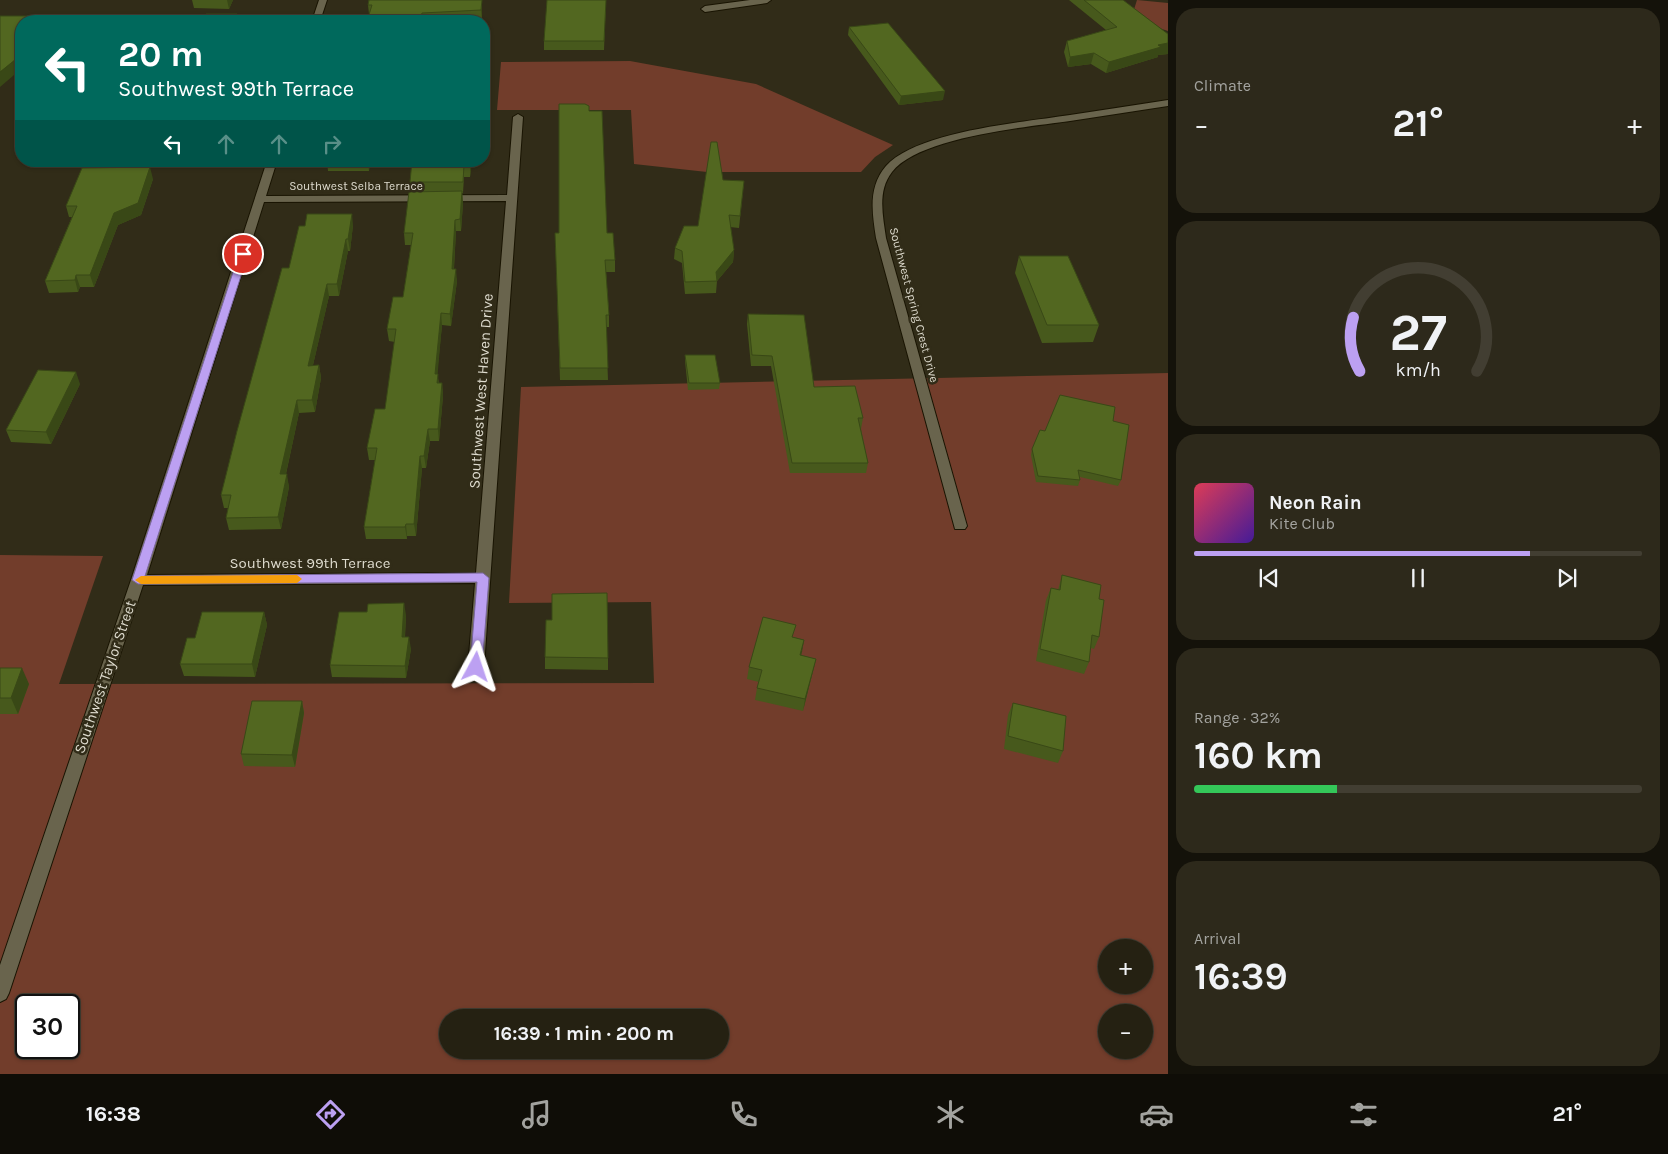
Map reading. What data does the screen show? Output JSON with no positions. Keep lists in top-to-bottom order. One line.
{"streets":{"street":["Southwest Selba Terrace","Southwest Spring Crest Drive","Southwest West Haven Drive","Southwest 99th Terrace","Southwest Taylor Street"]},"crossings":[["Southwest Selba Terrace","Southwest West Haven Drive"],["Southwest Selba Terrace","Southwest Taylor Street"],["Southwest West Haven Drive","Southwest 99th Terrace"],["Southwest 99th Terrace","Southwest Taylor Street"]],"page":{"tile":["Climate",["Range · 32%","160 km"],["Arrival","16:39"]],"turn":["20 m","Southwest 99th Terrace"],"heat":["−","21°","+"],"song":["Neon Rain","Kite Club"],"map_buttons":["+","−"],"limit":"30","trip":"16:39 · 1 min · 200 m","tabs":["16:38","21°"],"gauge":["27","km/h"]}}
